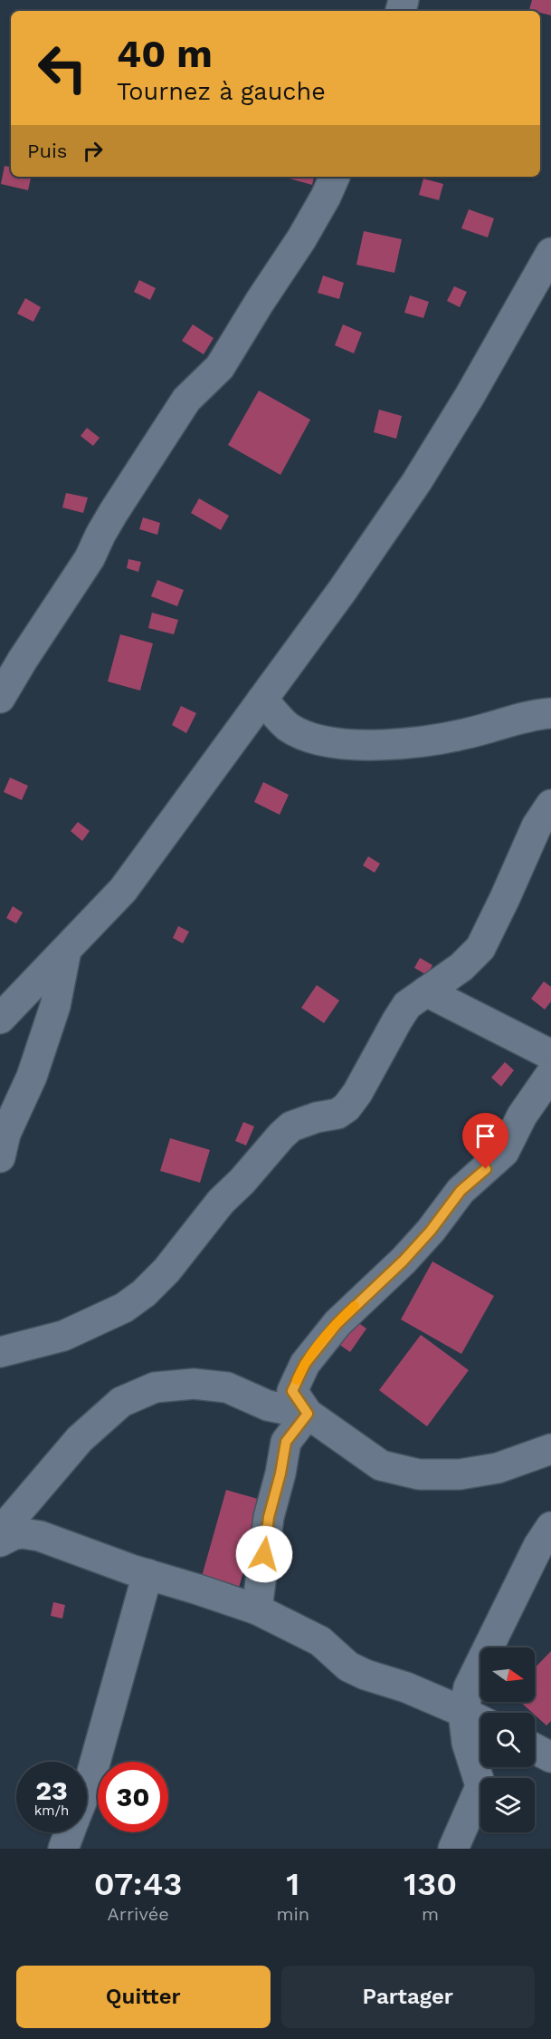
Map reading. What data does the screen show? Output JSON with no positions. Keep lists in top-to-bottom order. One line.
{"north":"right","page":{"turn":["40 m","Tournez à gauche"],"then":"Puis","speed":"23 km/h","limit":"30","eta":["07:43","Arrivée","1","min","130","m"],"buttons":["Quitter","Partager"]}}
